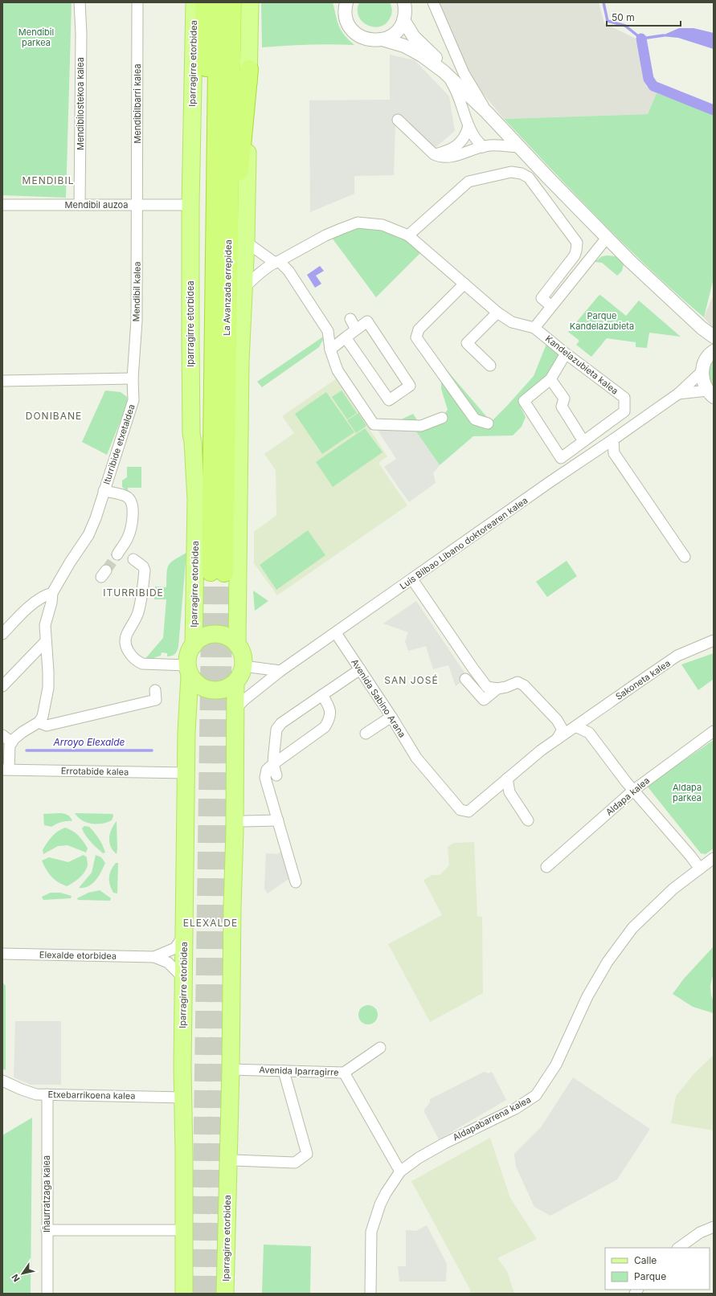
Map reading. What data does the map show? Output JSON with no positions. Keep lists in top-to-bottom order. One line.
{"streets":{"highway":["La Avanzada errepidea"],"main road":["Iparragirre etorbidea"],"street":["Mendibilostekoa kalea","Mendibilbarri kalea","Mendibil auzoa","Mendibil kalea","Kandelazubieta kalea","Iturribide etxetaldea","Luis Bilbao Libano doktorearen kalea","Sakoneta kalea","Avenida Sabino Arana","Errotabide kalea","Aldapa kalea","Elexalde etorbidea","Avenida Iparragirre","Etxebarrikoena kalea","Aldapabarrena kalea","Iñaurratzaga kalea"]},"crossings":[["Iparragirre etorbidea","Mendibil auzoa"],["Iparragirre etorbidea","Luis Bilbao Libano doktorearen kalea"],["Iparragirre etorbidea","Errotabide kalea"],["Iparragirre etorbidea","Elexalde etorbidea"],["Iparragirre etorbidea","Avenida Iparragirre"],["Iparragirre etorbidea","Etxebarrikoena kalea"],["Mendibilostekoa kalea","Mendibil auzoa"],["Mendibilbarri kalea","Mendibil auzoa"],["Mendibilbarri kalea","Mendibil kalea"],["Mendibil auzoa","Mendibil kalea"],["Mendibil kalea","Iturribide etxetaldea"],["Luis Bilbao Libano doktorearen kalea","Avenida Sabino Arana"],["Sakoneta kalea","Avenida Sabino Arana"],["Etxebarrikoena kalea","Iñaurratzaga kalea"]],"districts":["MENDIBIL","DONIBANE","ITURRIBIDE","SAN JOSÉ","ELEXALDE"],"water":["Arroyo Elexalde"],"parks":["Mendibil parkea","Parque Kandelazubieta","Aldapa parkea"],"legend":["Calle","Parque"],"scale_bar":"50 m","north":"bottom left"}
